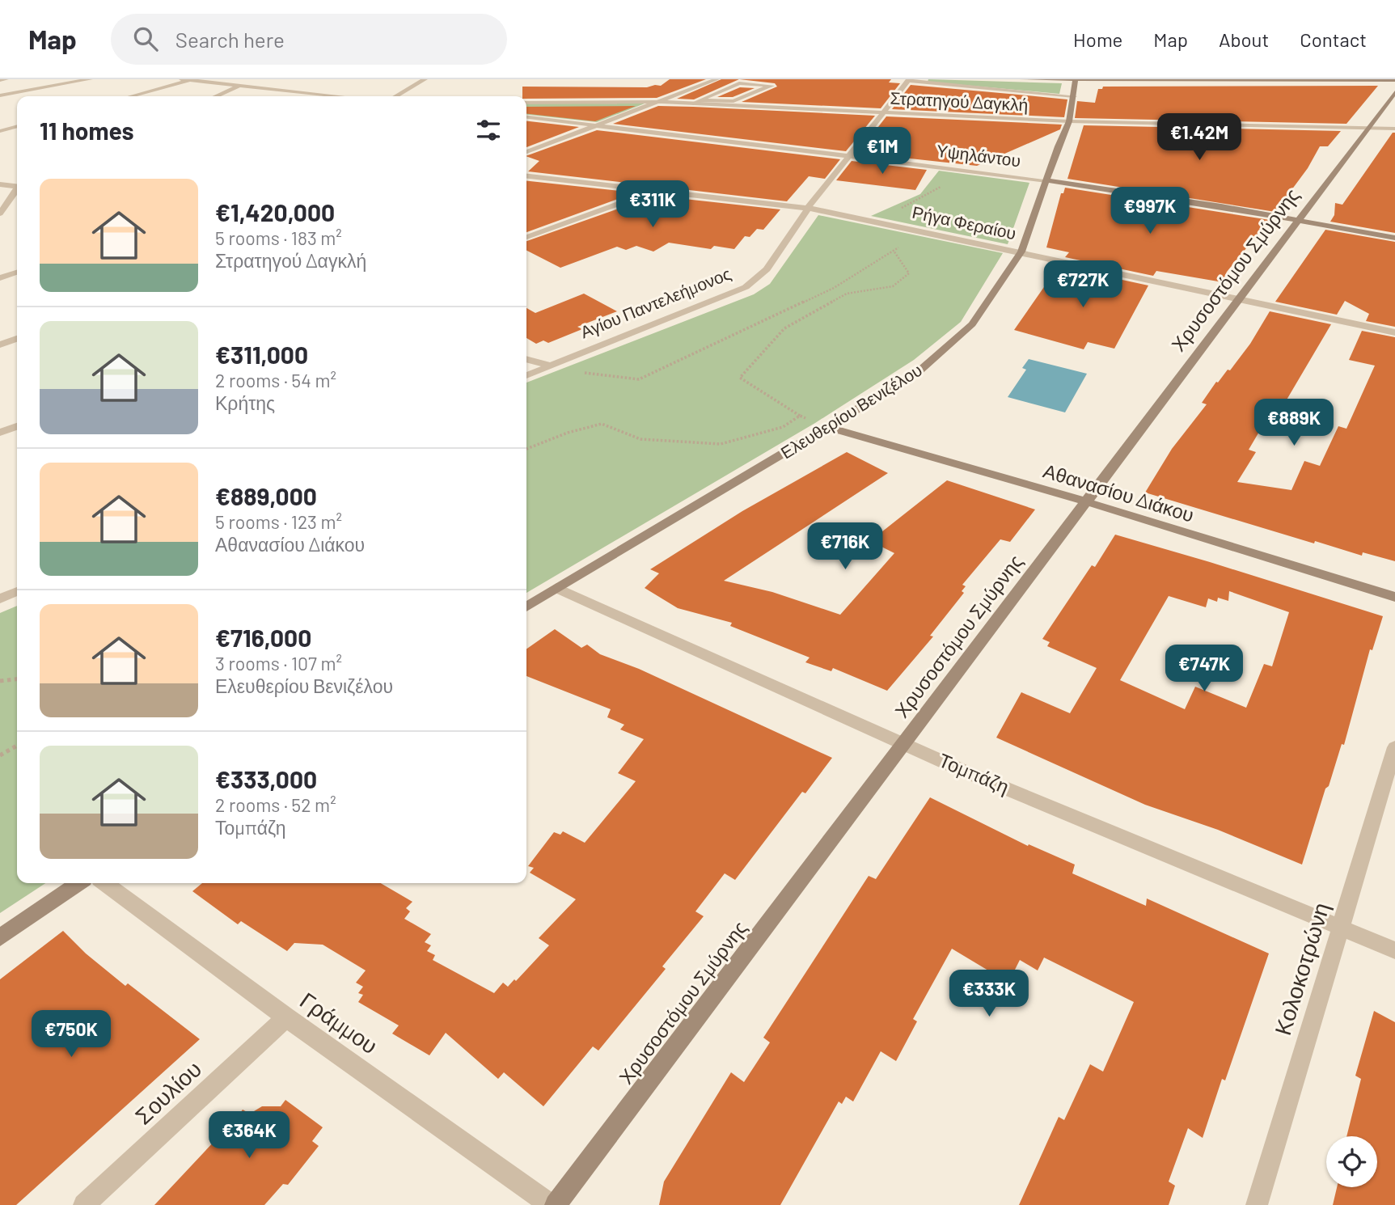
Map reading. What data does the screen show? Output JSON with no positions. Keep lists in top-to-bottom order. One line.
{"streets":{"street":["Στρατηγού Δαγκλή","Υψηλάντου","Ρήγα Φεραίου","Χρυσοστόμου Σμύρνης","Αγίου Παντελεήμονος","Ελευθερίου Βενιζέλου","Αθανασίου Διάκου","Τομπάζη","Κολοκοτρώνη","Γράμμου","Σουλίου"]},"crossings":[["Στρατηγού Δαγκλή","Χρυσοστόμου Σμύρνης"],["Στρατηγού Δαγκλή","Αγίου Παντελεήμονος"],["Στρατηγού Δαγκλή","Ελευθερίου Βενιζέλου"],["Υψηλάντου","Χρυσοστόμου Σμύρνης"],["Υψηλάντου","Αγίου Παντελεήμονος"],["Υψηλάντου","Ελευθερίου Βενιζέλου"],["Ρήγα Φεραίου","Χρυσοστόμου Σμύρνης"],["Ρήγα Φεραίου","Αγίου Παντελεήμονος"],["Ρήγα Φεραίου","Ελευθερίου Βενιζέλου"],["Χρυσοστόμου Σμύρνης","Αθανασίου Διάκου"],["Χρυσοστόμου Σμύρνης","Τομπάζη"],["Ελευθερίου Βενιζέλου","Αθανασίου Διάκου"],["Ελευθερίου Βενιζέλου","Τομπάζη"],["Τομπάζη","Κολοκοτρώνη"],["Γράμμου","Σουλίου"]],"page":{"header":"Map","search":"Search here","nav":["Home","Map","About","Contact"],"heading":"11 homes","price":["€1.42M","€1M","€311K","€997K","€727K","€889K","€716K","€747K","€333K","€750K","€364K"],"list":[{"name":"€1,420,000","note":"5 rooms · 183 m² · Στρατηγού Δαγκλή"},{"name":"€311,000","note":"2 rooms · 54 m² · Κρήτης"},{"name":"€889,000","note":"5 rooms · 123 m² · Αθανασίου Διάκου"},{"name":"€716,000","note":"3 rooms · 107 m² · Ελευθερίου Βενιζέλου"},{"name":"€333,000","note":"2 rooms · 52 m² · Τομπάζη"}]}}
